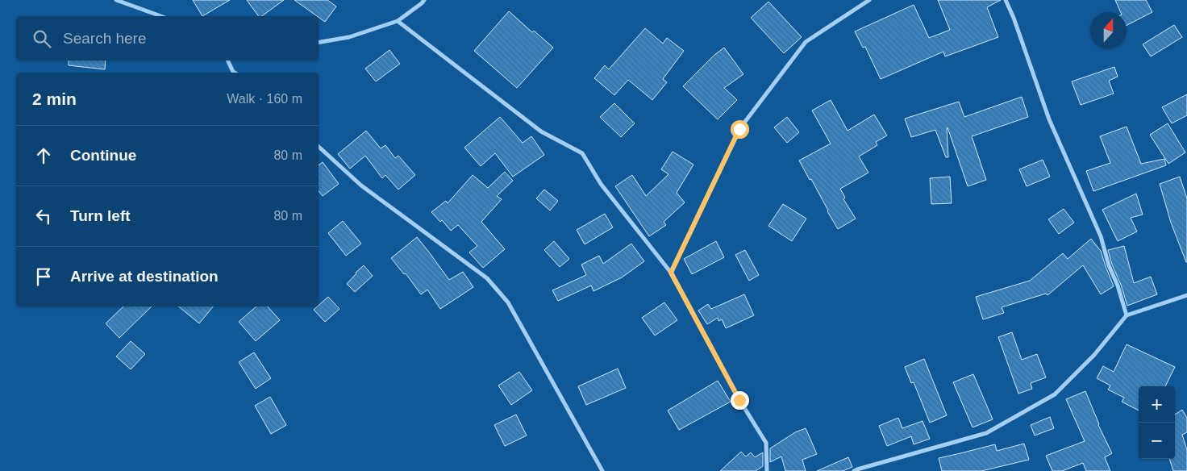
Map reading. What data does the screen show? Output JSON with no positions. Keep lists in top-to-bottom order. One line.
{"north":"top","page":{"search":"Search here","heading":["2 min","Walk · 160 m"],"list":[["Continue","80 m"],["Turn left","80 m"],"Arrive at destination"],"map_buttons":["+","−"]}}
